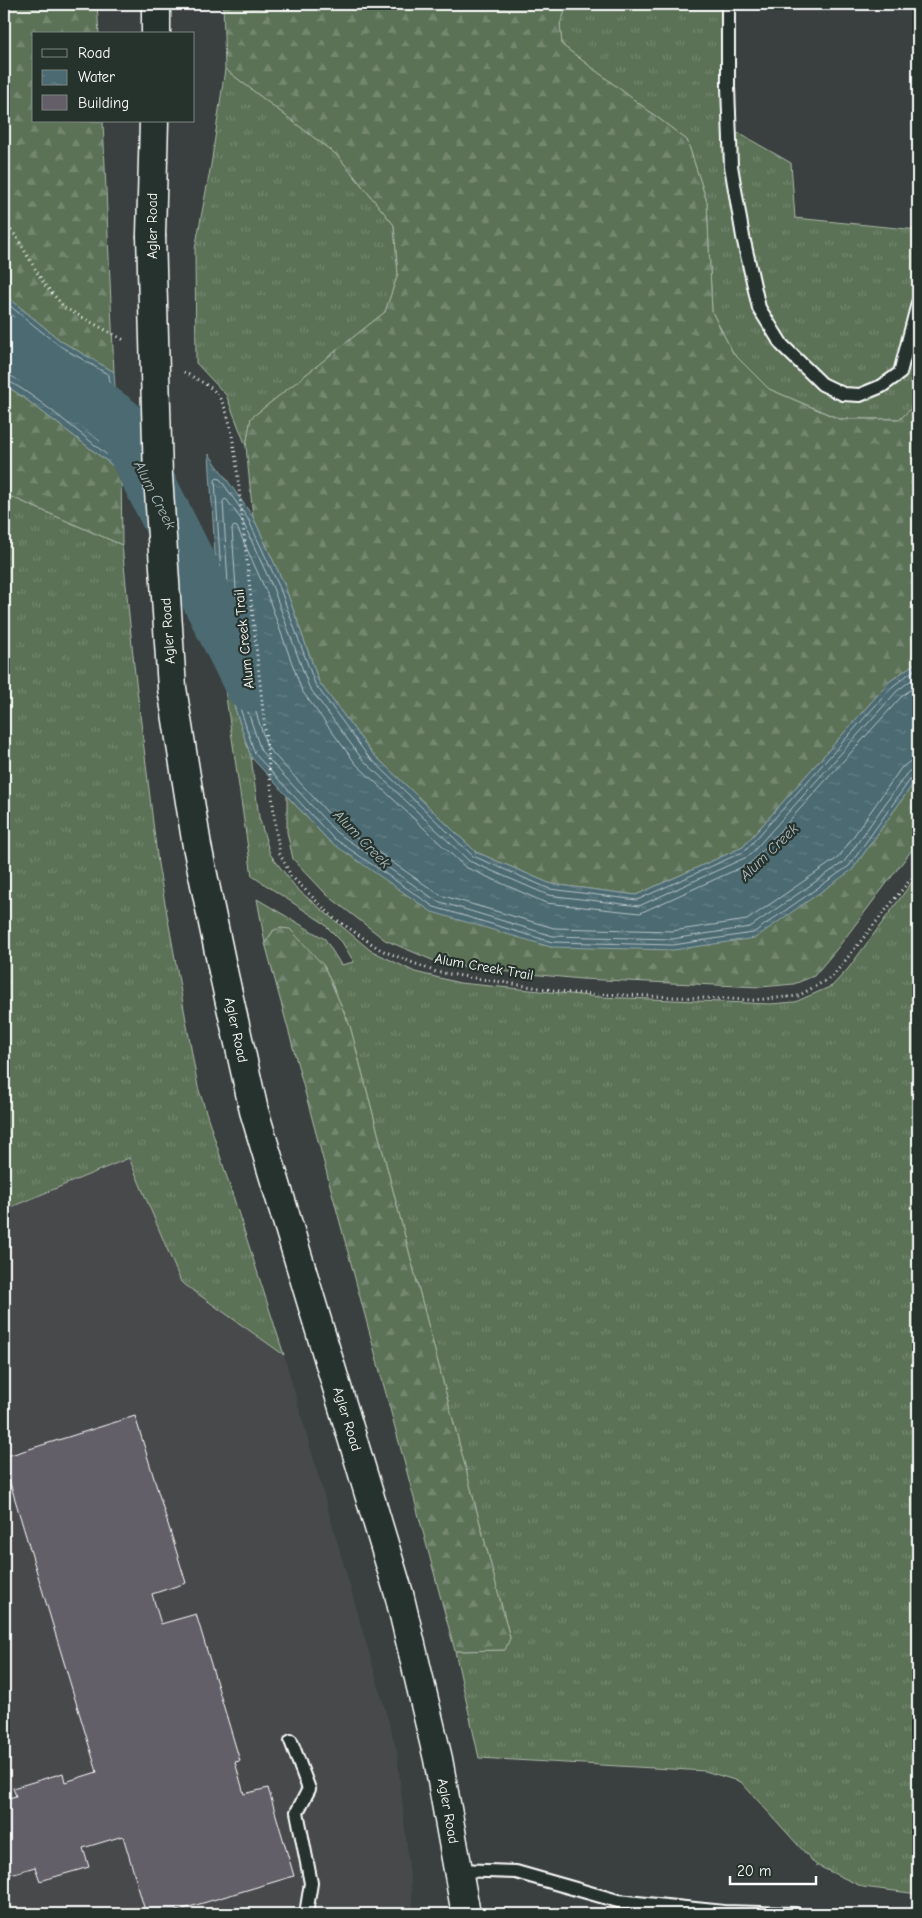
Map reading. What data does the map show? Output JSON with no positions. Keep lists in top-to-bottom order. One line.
{"streets":{"main road":["Agler Road"],"path":["Alum Creek Trail"]},"water":["Alum Creek"],"legend":["Road","Water","Building"],"scale_bar":"20 m"}
